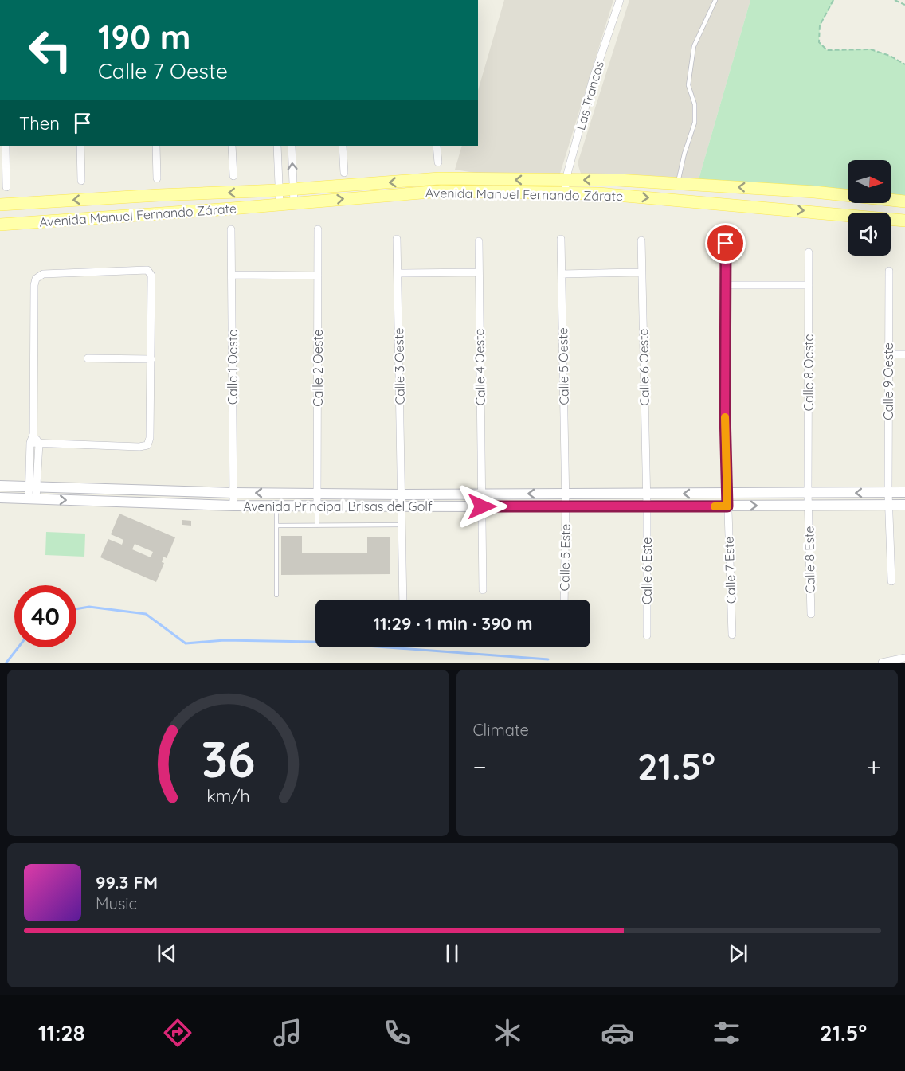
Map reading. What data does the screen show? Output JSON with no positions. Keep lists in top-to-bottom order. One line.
{"streets":{"main road":["Avenida Manuel Fernando Zárate"],"street":["Las Trancas","Calle 3 Oeste","Calle 5 Oeste","Calle 1 Oeste","Calle 4 Oeste","Calle 6 Oeste","Calle 2 Oeste","Calle 8 Oeste","Calle 9 Oeste","Avenida Principal Brisas del Golf","Calle 5 Este","Calle 8 Este","Calle 7 Este","Calle 6 Este"]},"crossings":[["Las Trancas","Avenida Manuel Fernando Zárate"],["Calle 3 Oeste","Avenida Principal Brisas del Golf"],["Calle 5 Oeste","Avenida Principal Brisas del Golf"],["Calle 5 Oeste","Calle 5 Este"],["Calle 1 Oeste","Avenida Principal Brisas del Golf"],["Calle 4 Oeste","Avenida Principal Brisas del Golf"],["Calle 6 Oeste","Avenida Principal Brisas del Golf"],["Calle 6 Oeste","Calle 6 Este"],["Calle 2 Oeste","Avenida Principal Brisas del Golf"],["Calle 8 Oeste","Avenida Principal Brisas del Golf"],["Calle 8 Oeste","Calle 8 Este"],["Calle 9 Oeste","Avenida Principal Brisas del Golf"],["Avenida Principal Brisas del Golf","Calle 5 Este"],["Avenida Principal Brisas del Golf","Calle 8 Este"],["Avenida Principal Brisas del Golf","Calle 7 Este"],["Avenida Principal Brisas del Golf","Calle 6 Este"]],"north":"right","page":{"turn":["190 m","Calle 7 Oeste"],"then":"Then","limit":"40","trip":"11:29 · 1 min · 390 m","tile":"Climate","heat":["−","21.5°","+"],"song":["99.3 FM","Music"],"tabs":["11:28","21.5°"],"gauge":["36","km/h"]}}
